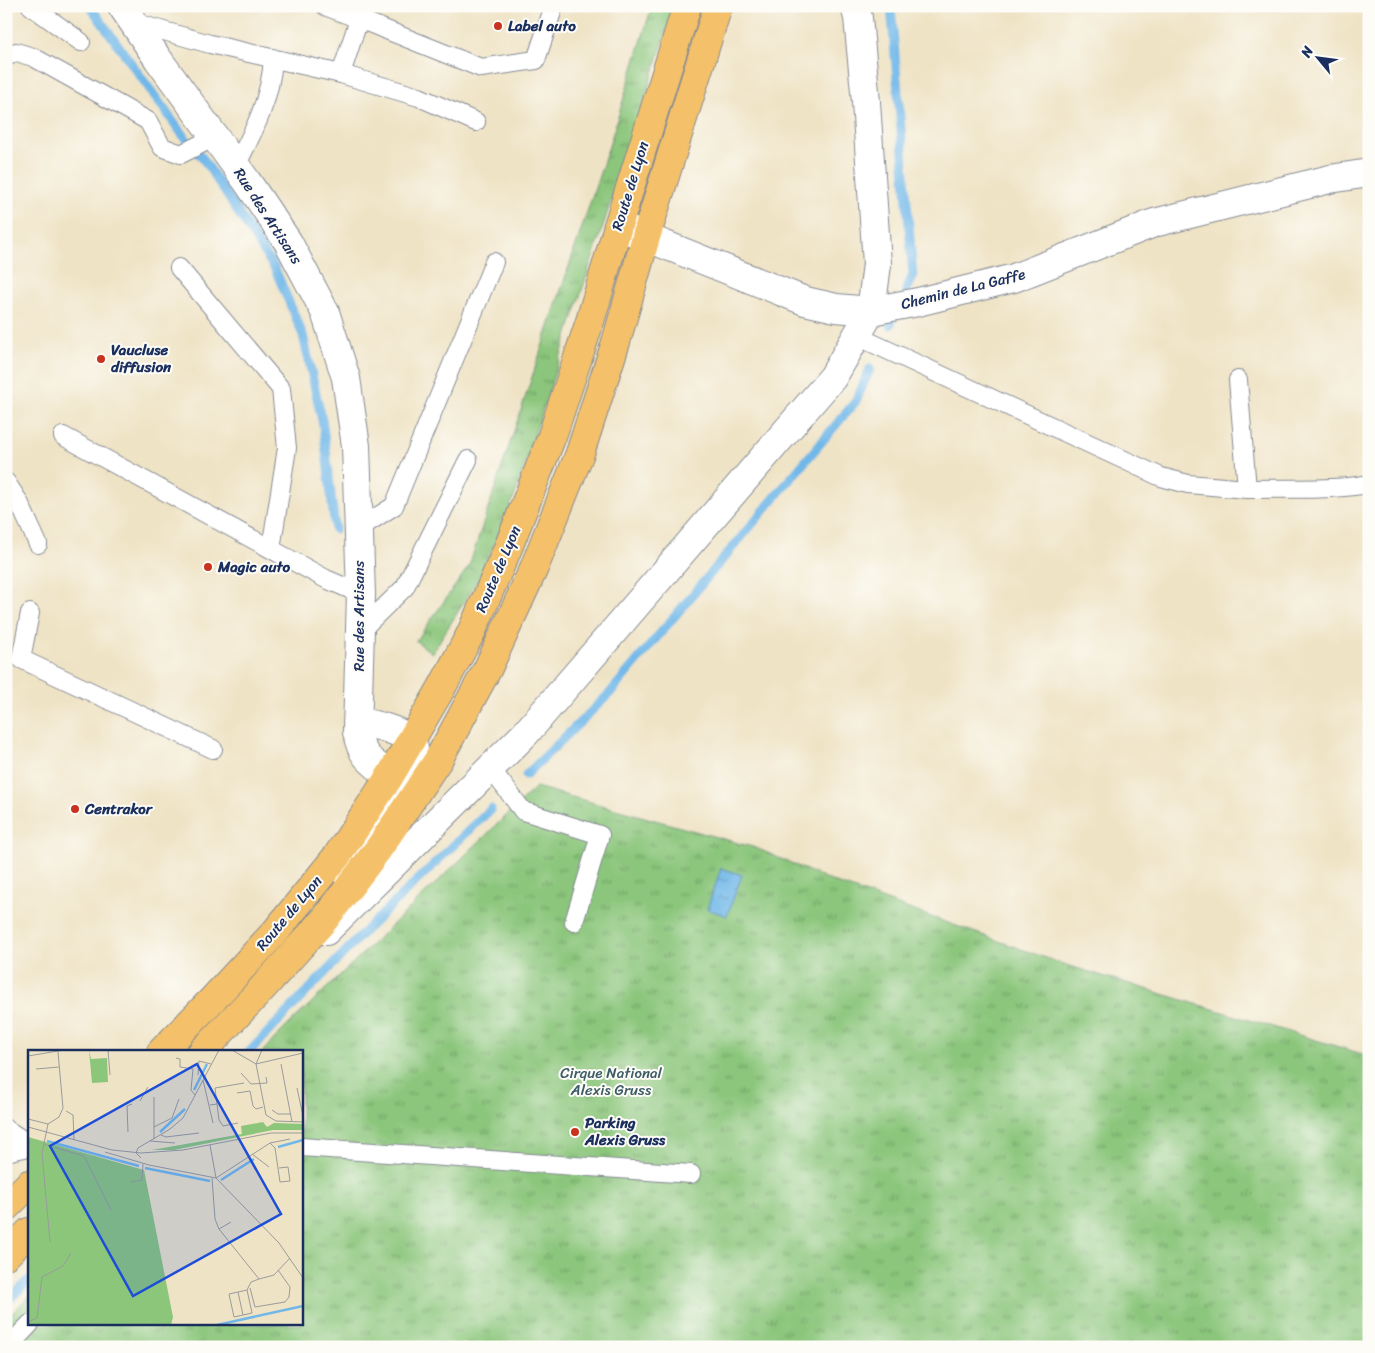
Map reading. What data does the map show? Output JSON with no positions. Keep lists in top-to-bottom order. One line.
{"streets":{"main road":["Route de Lyon"],"street":["Rue des Artisans","Chemin de La Gaffe"]},"crossings":[["Route de Lyon","Rue des Artisans"],["Route de Lyon","Chemin de La Gaffe"]],"parks":["Cirque National Alexis Gruss"],"places":["Label auto","Vaucluse diffusion","Magic auto","Centrakor","Parking Alexis Gruss"],"north":"top left"}
